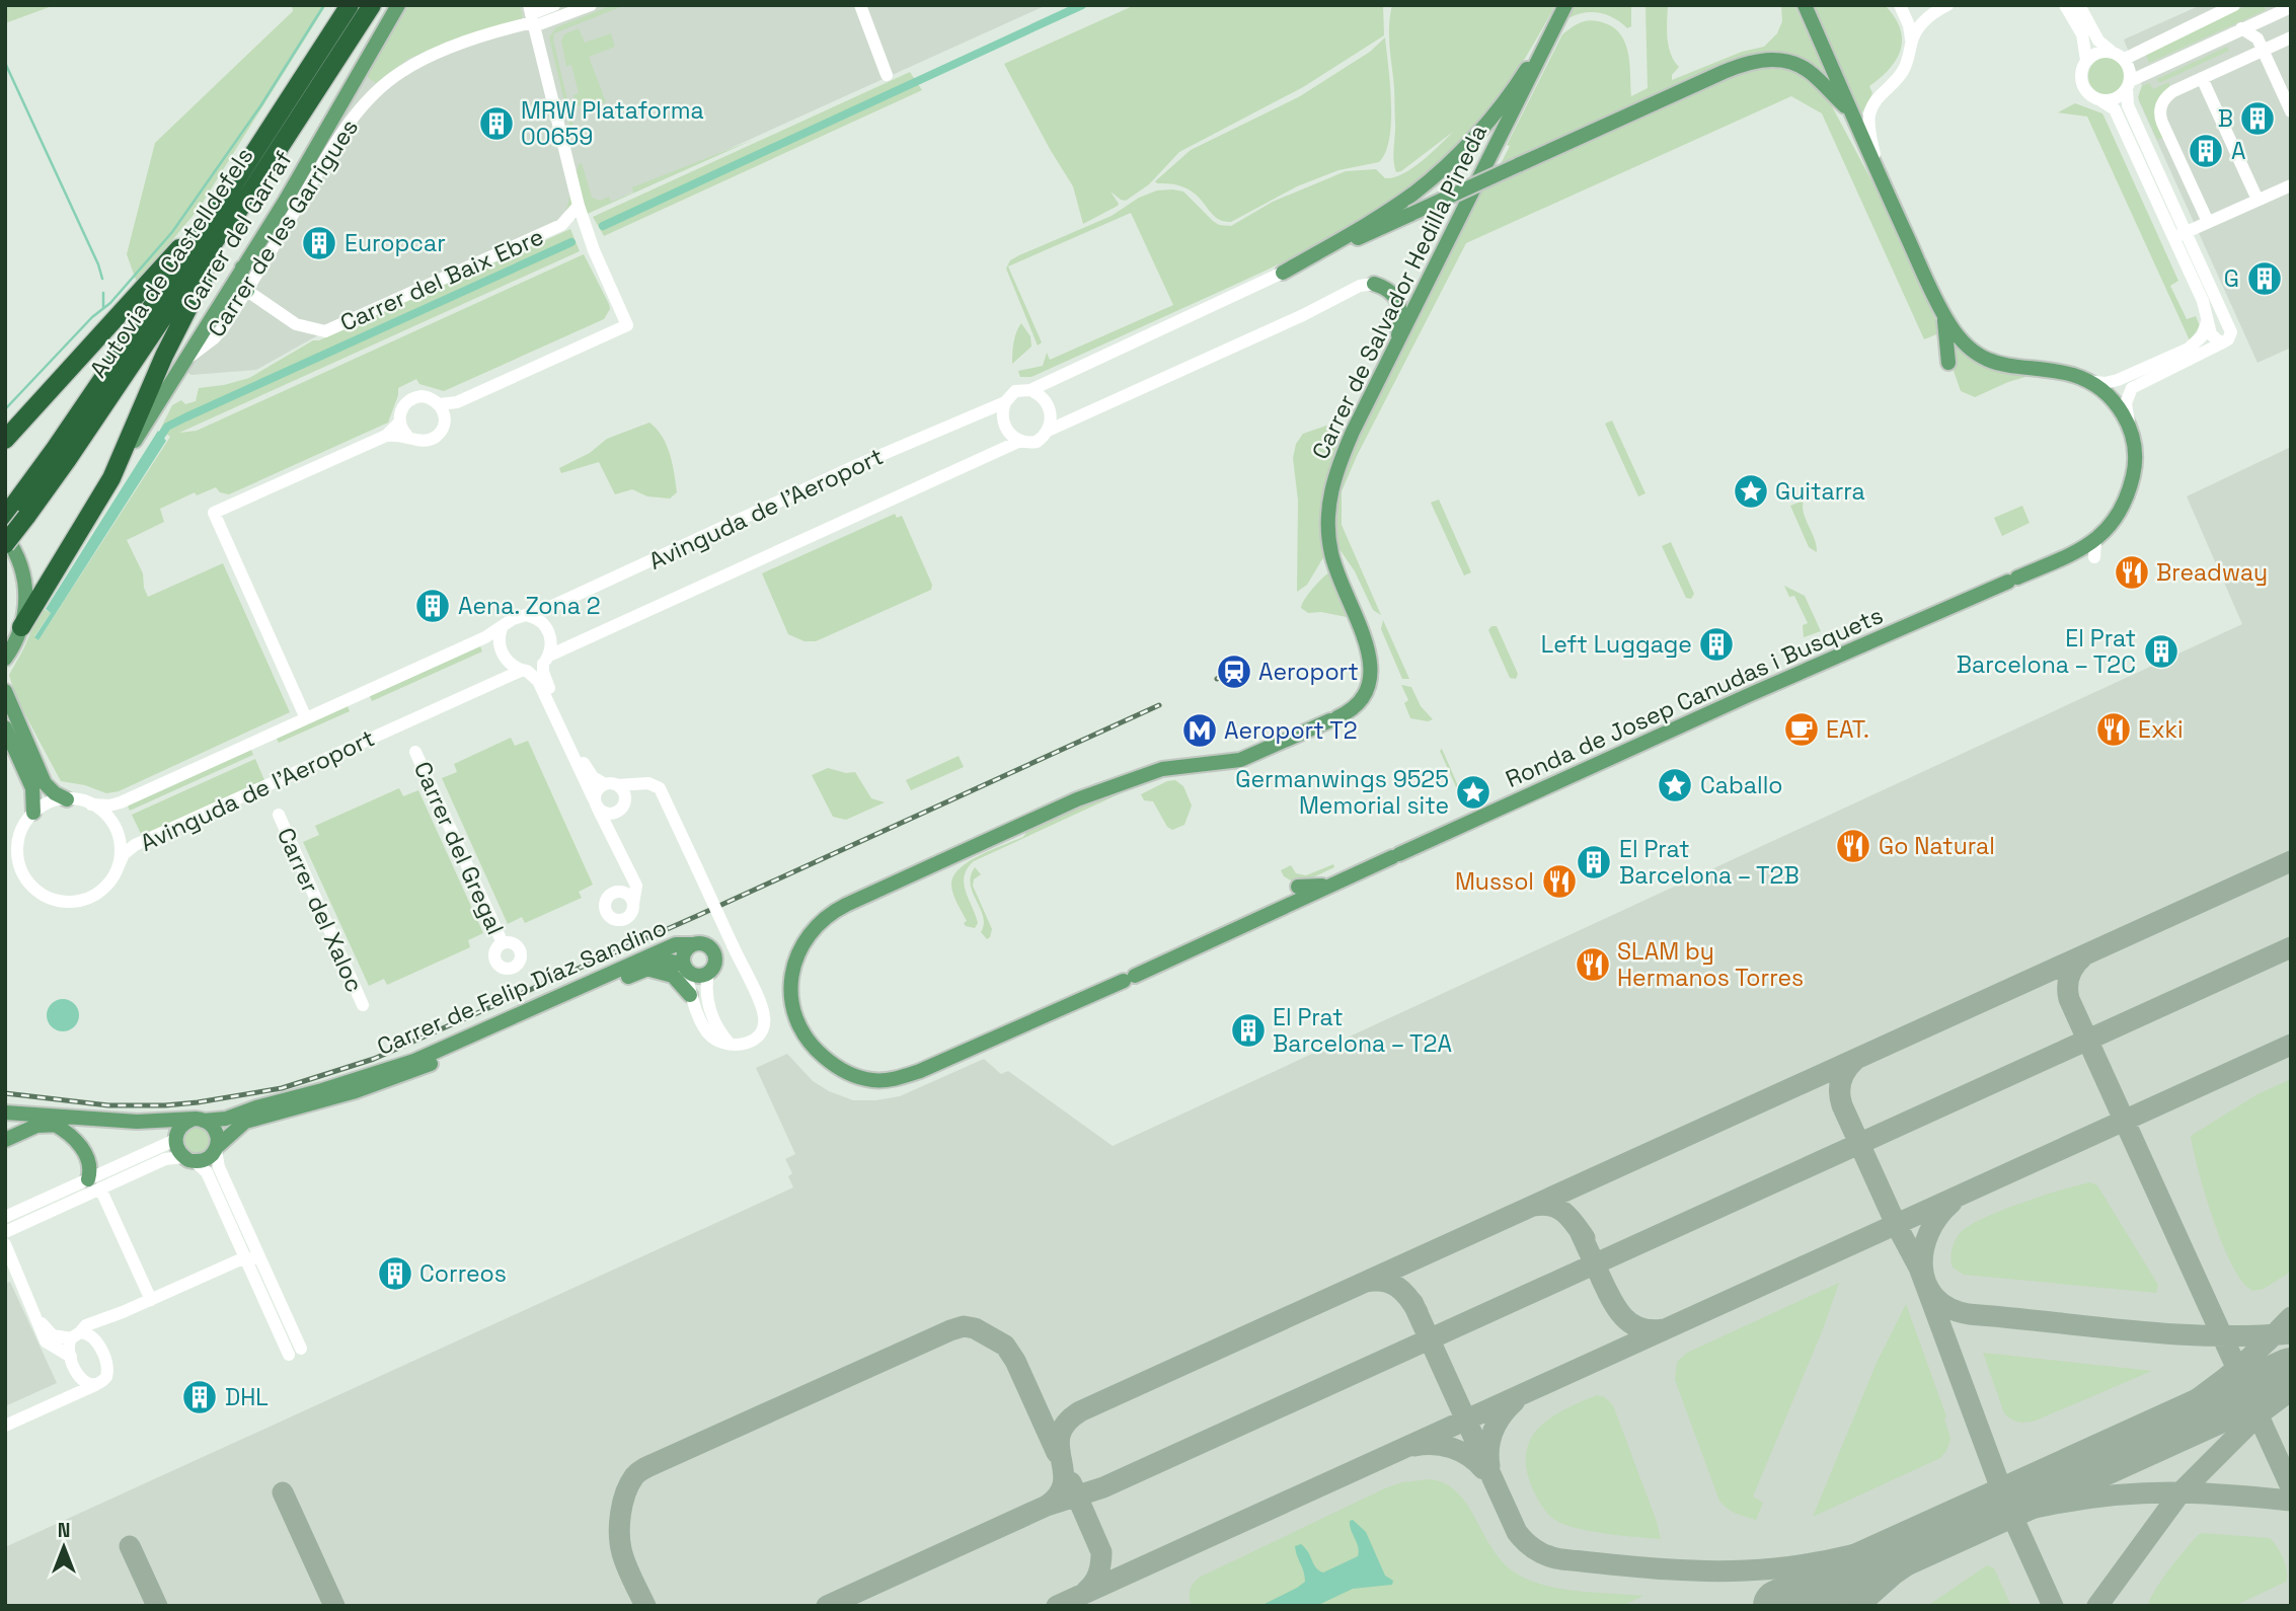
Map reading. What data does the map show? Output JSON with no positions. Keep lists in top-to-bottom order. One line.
{"streets":{"highway":["Autovia de Castelldefels"],"main road":["Carrer del Garraf","Carrer de Salvador Hedilla Pineda","Ronda de Josep Canudas i Busquets","Carrer de Felip Díaz Sandino"],"street":["Carrer de les Garrigues","Carrer del Baix Ebre","Avinguda de l'Aeroport","Carrer del Gregal","Carrer del Xaloc"]},"crossings":[["Carrer de les Garrigues","Carrer del Garraf"],["Carrer de les Garrigues","Carrer del Baix Ebre"],["Carrer de Salvador Hedilla Pineda","Ronda de Josep Canudas i Busquets"]],"places":{"building":["B","MRW Plataforma 00659","A","Europcar","G","Aena. Zona 2","Left Luggage","El Prat Barcelona – T2C","El Prat Barcelona – T2B","El Prat Barcelona – T2A","Correos","DHL"],"place":["Guitarra","Caballo","Germanwings 9525 Memorial site"],"restaurant":["Breadway","Exki","Go Natural","Mussol","SLAM by Hermanos Torres"],"station":["Aeroport"],"cafe":["EAT."],"metro station":["Aeroport T2"]},"north":"top"}
